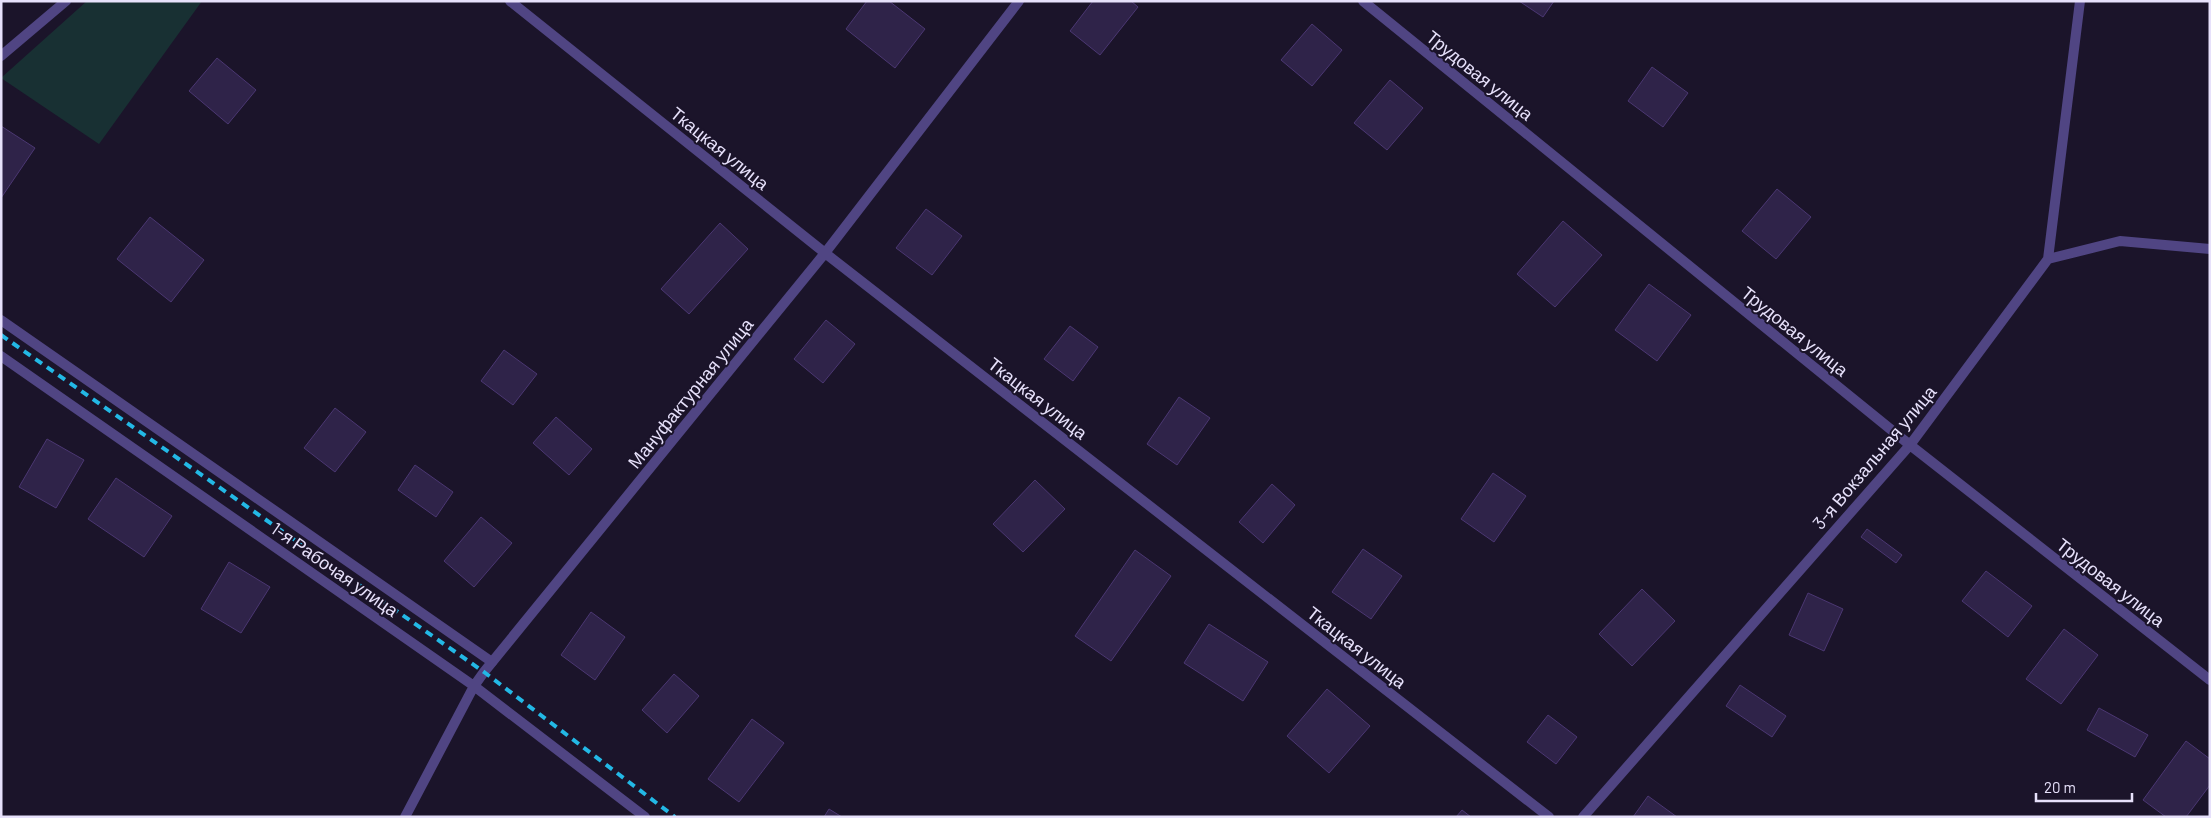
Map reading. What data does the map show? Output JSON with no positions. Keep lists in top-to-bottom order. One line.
{"streets":{"street":["Трудовая улица","Ткацкая улица","Мануфактурная улица","3-я Вокзальная улица","1-я Рабочая улица"]},"crossings":[["Трудовая улица","3-я Вокзальная улица"],["Ткацкая улица","Мануфактурная улица"],["Мануфактурная улица","1-я Рабочая улица"]],"scale_bar":"20 m"}
